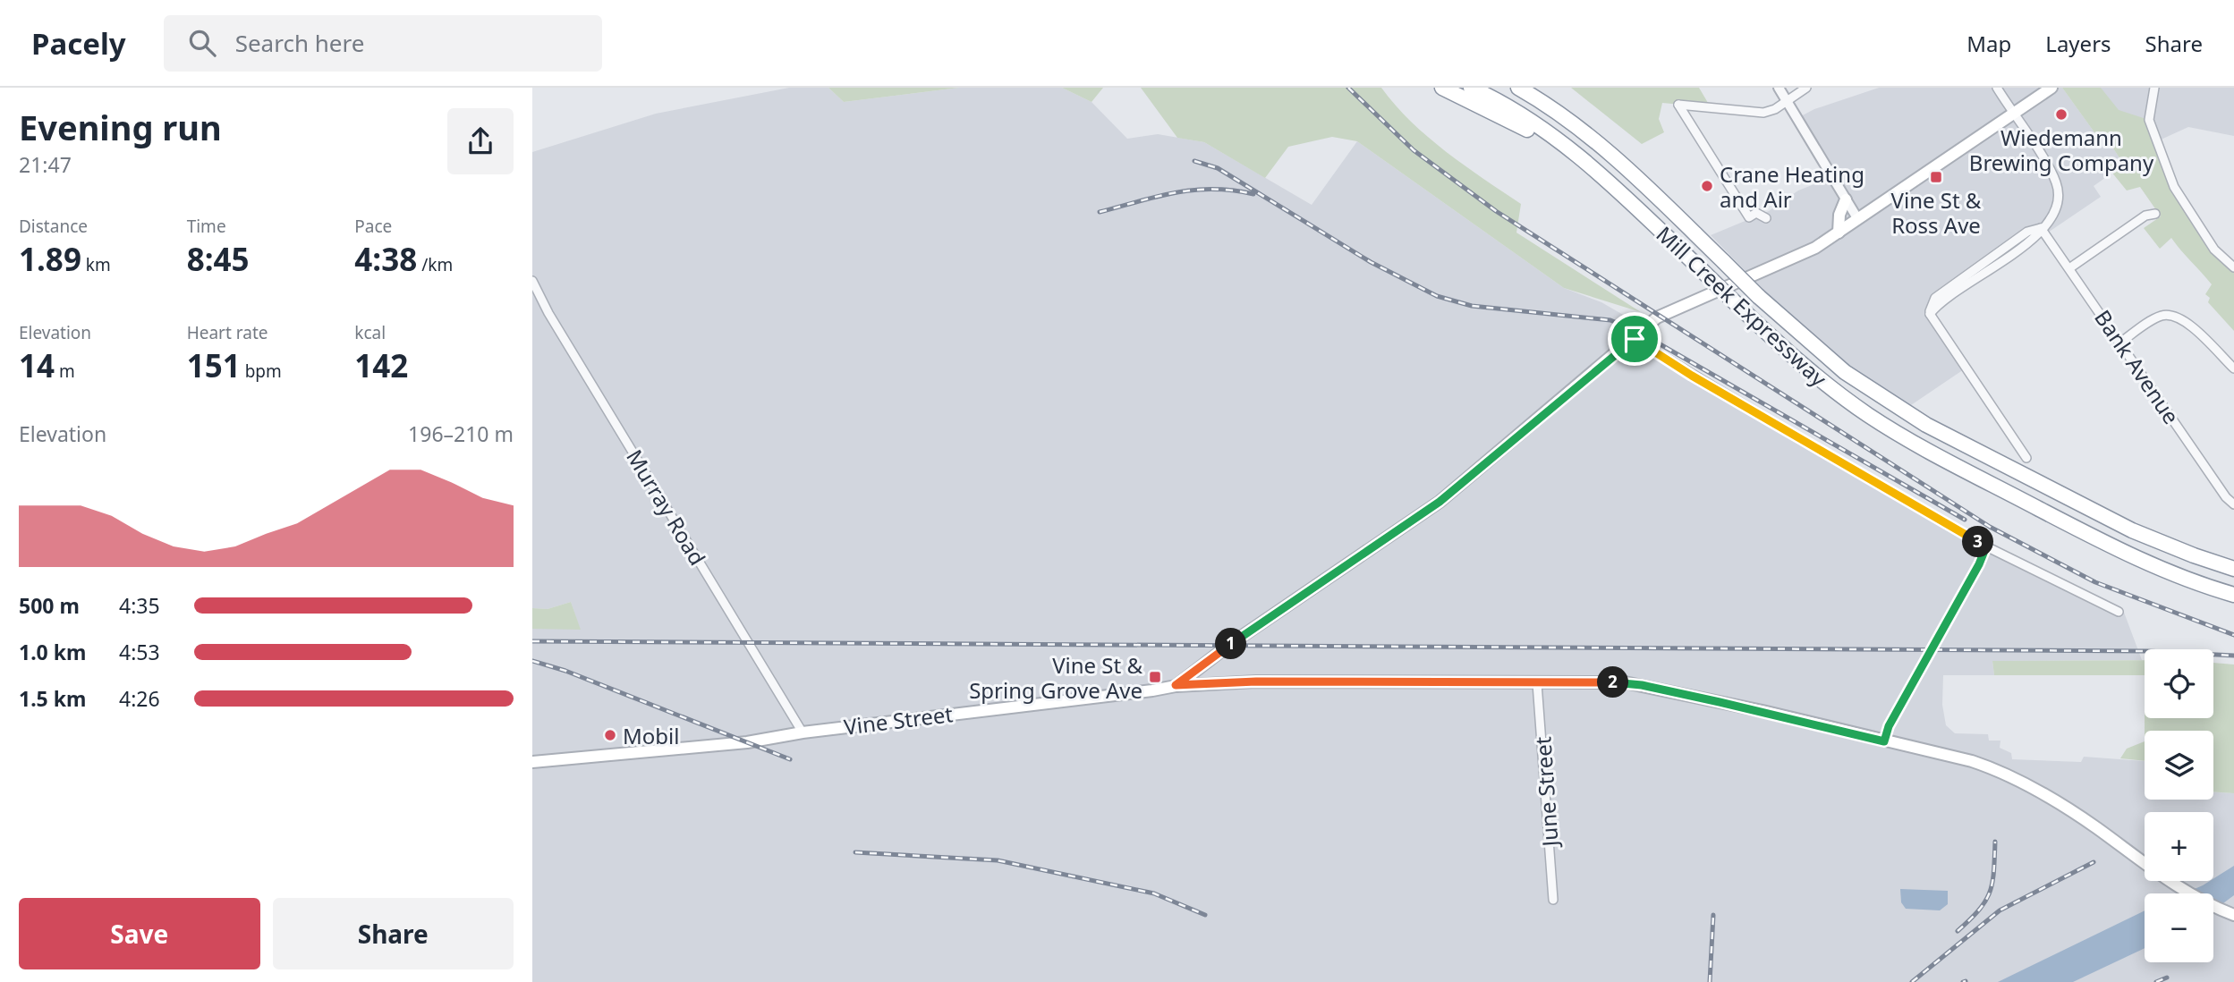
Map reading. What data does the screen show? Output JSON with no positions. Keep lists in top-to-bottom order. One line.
{"streets":{"highway":["Mill Creek Expressway"],"main road":["Vine Street"],"street":["Bank Avenue","Murray Road","June Street"]},"crossings":[["Murray Road","Vine Street"]],"places":{"other":["Wiedemann Brewing Company","Crane Heating and Air","Mobil"],"transit":["Vine St & Ross Ave","Vine St & Spring Grove Ave"]},"page":{"header":"Pacely","search":"Search here","nav":["Map","Layers","Share"],"heading":["Evening run","21:47"],"stats":[["Distance","1.89 km"],["Time","8:45"],["Pace","4:38 /km"],["Elevation","14 m"],["Heart rate","151 bpm"],["kcal","142"]],"chart":["Elevation","196–210 m"],"pins":["3","1","2"],"list":[{"name":"500 m","note":"4:35"},{"name":"1.0 km","note":"4:53"},{"name":"1.5 km","note":"4:26"}],"map_buttons":["+","−"],"buttons":["Save","Share"]}}
